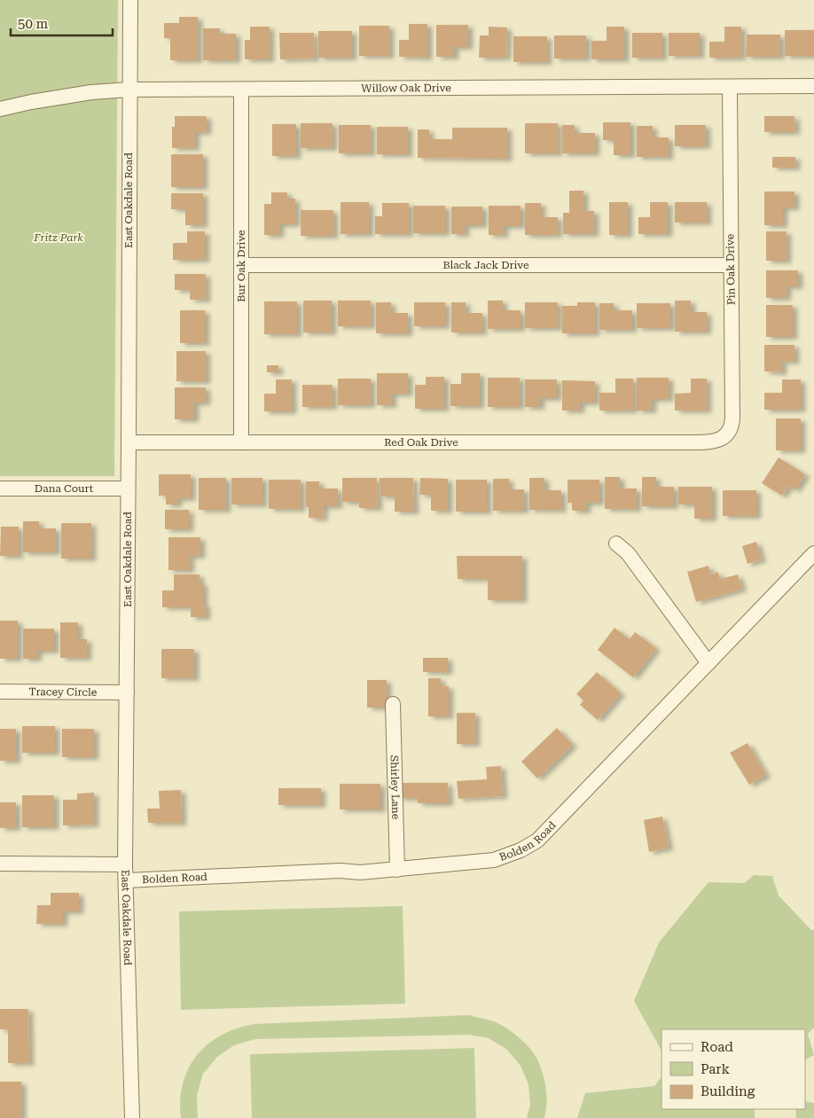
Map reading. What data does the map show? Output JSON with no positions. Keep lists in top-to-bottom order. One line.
{"streets":{"street":["Willow Oak Drive","East Oakdale Road","Black Jack Drive","Bur Oak Drive","Pin Oak Drive","Red Oak Drive","Dana Court","Tracey Circle","Shirley Lane","Bolden Road"]},"crossings":[["Willow Oak Drive","East Oakdale Road"],["Willow Oak Drive","Bur Oak Drive"],["Willow Oak Drive","Pin Oak Drive"],["East Oakdale Road","Red Oak Drive"],["East Oakdale Road","Dana Court"],["East Oakdale Road","Tracey Circle"],["East Oakdale Road","Bolden Road"],["Black Jack Drive","Bur Oak Drive"],["Black Jack Drive","Pin Oak Drive"],["Bur Oak Drive","Red Oak Drive"],["Pin Oak Drive","Red Oak Drive"],["Shirley Lane","Bolden Road"]],"parks":["Fritz Park"],"legend":["Road","Park","Building"],"scale_bar":"50 m"}
